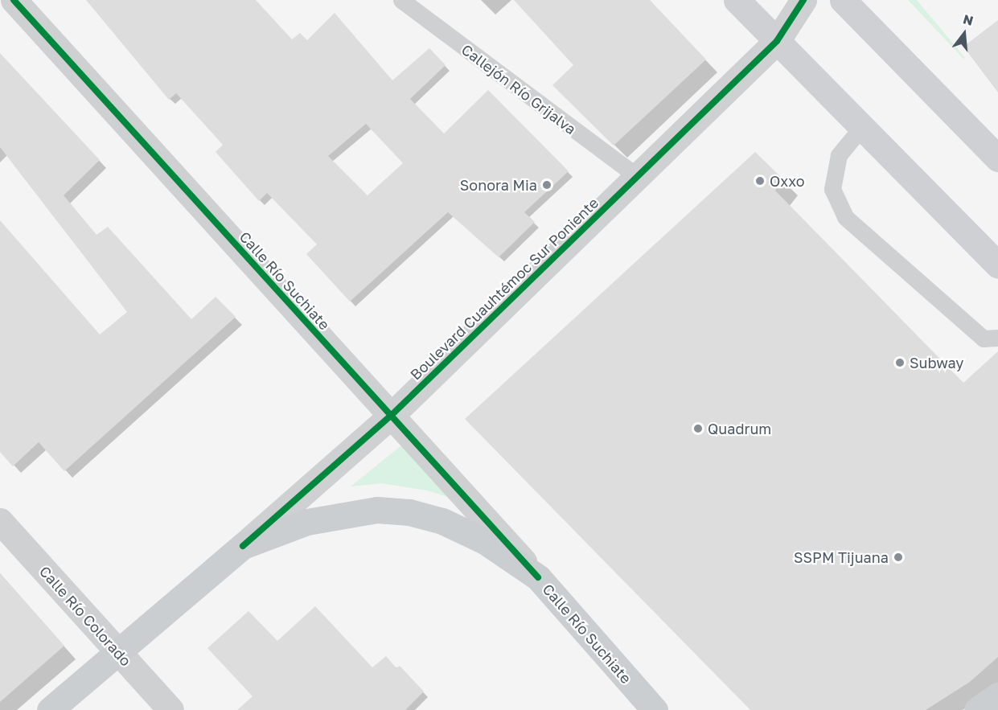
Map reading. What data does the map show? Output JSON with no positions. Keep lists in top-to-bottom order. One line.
{"streets":{"main road":["Calle Río Suchiate","Boulevard Cuauhtémoc Sur Poniente"],"street":["Calle Río Colorado"],"lane":["Callejón Río Grijalva"]},"crossings":[["Callejón Río Grijalva","Boulevard Cuauhtémoc Sur Poniente"],["Calle Río Suchiate","Boulevard Cuauhtémoc Sur Poniente"],["Boulevard Cuauhtémoc Sur Poniente","Calle Río Colorado"]],"places":["Oxxo","Sonora Mia","Subway","Quadrum","SSPM Tijuana"],"north":"top"}
